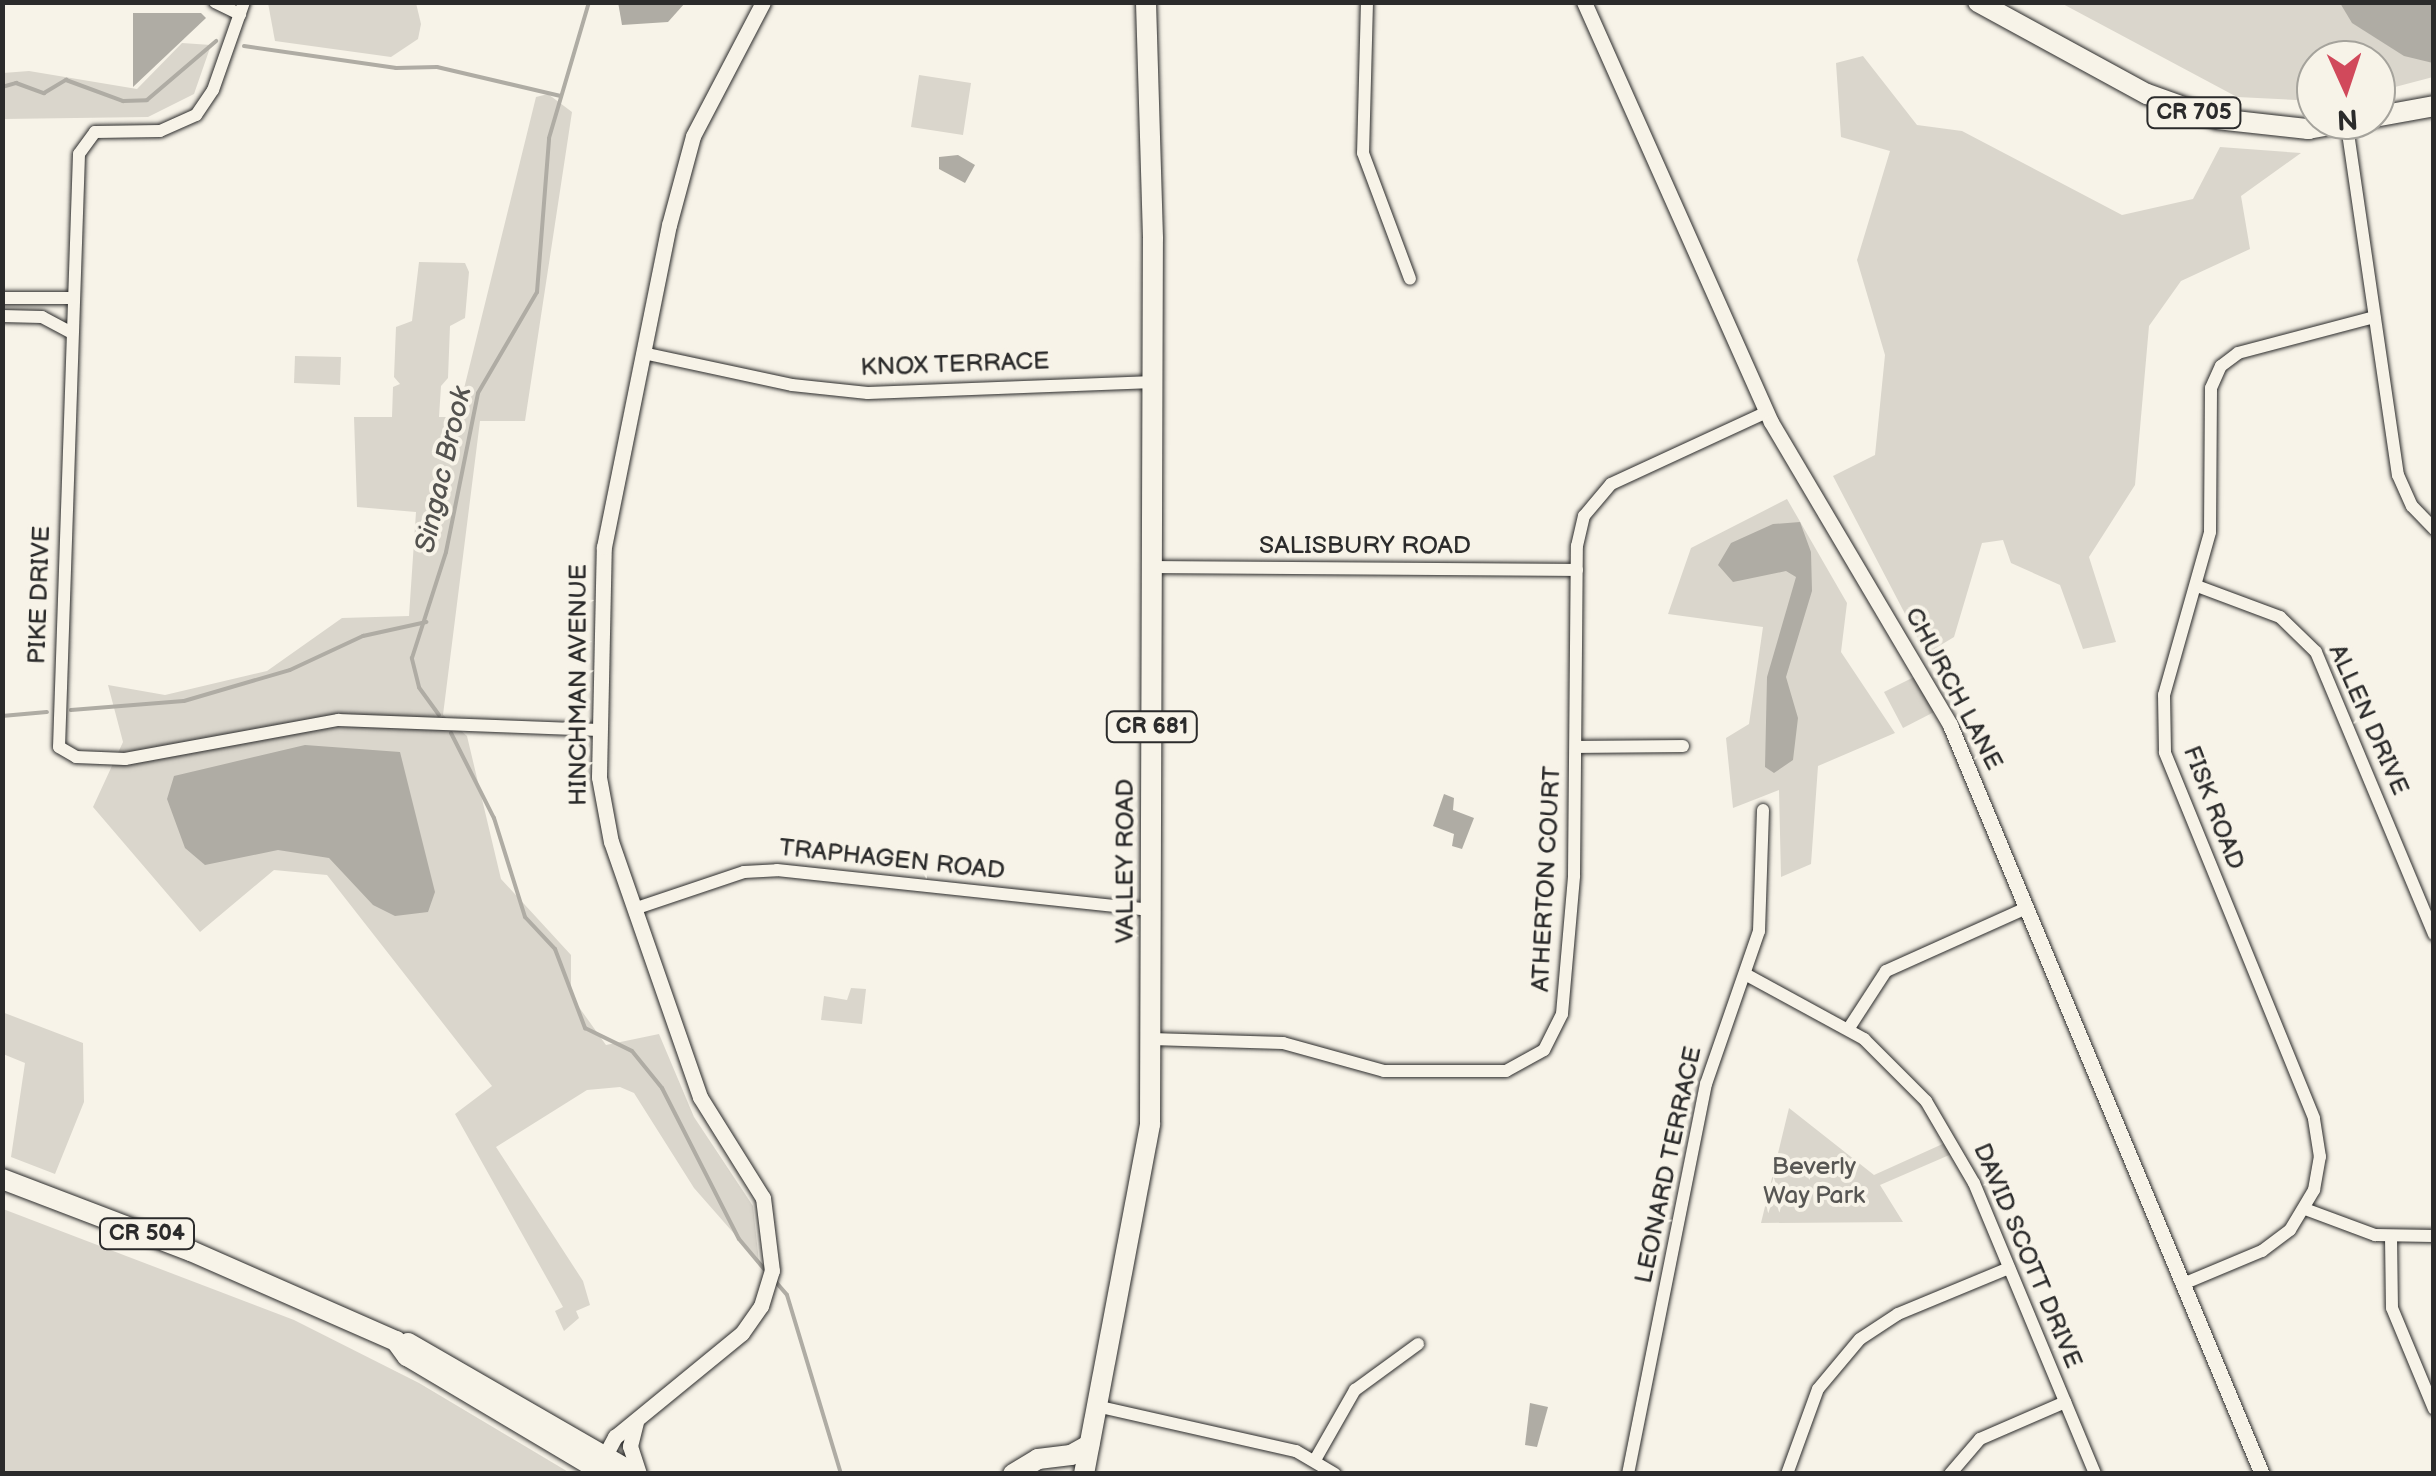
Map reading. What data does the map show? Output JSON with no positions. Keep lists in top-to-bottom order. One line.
{"streets":{"main road":["CR 705","CR 681","VALLEY ROAD","CR 504"],"street":["KNOX TERRACE","SALISBURY ROAD","PIKE DRIVE","HINCHMAN AVENUE","CHURCH LANE","ALLEN DRIVE","FISK ROAD","TRAPHAGEN ROAD","ATHERTON COURT","LEONARD TERRACE","DAVID SCOTT DRIVE"]},"crossings":[["KNOX TERRACE","HINCHMAN AVENUE"],["KNOX TERRACE","VALLEY ROAD"],["SALISBURY ROAD","VALLEY ROAD"],["SALISBURY ROAD","ATHERTON COURT"],["PIKE DRIVE","HINCHMAN AVENUE"],["HINCHMAN AVENUE","TRAPHAGEN ROAD"],["HINCHMAN AVENUE","CR 504"],["CHURCH LANE","ATHERTON COURT"],["ALLEN DRIVE","FISK ROAD"],["TRAPHAGEN ROAD","VALLEY ROAD"],["VALLEY ROAD","ATHERTON COURT"],["LEONARD TERRACE","DAVID SCOTT DRIVE"]],"water":["Singac Brook"],"parks":["Beverly Way Park"],"north":"bottom"}
